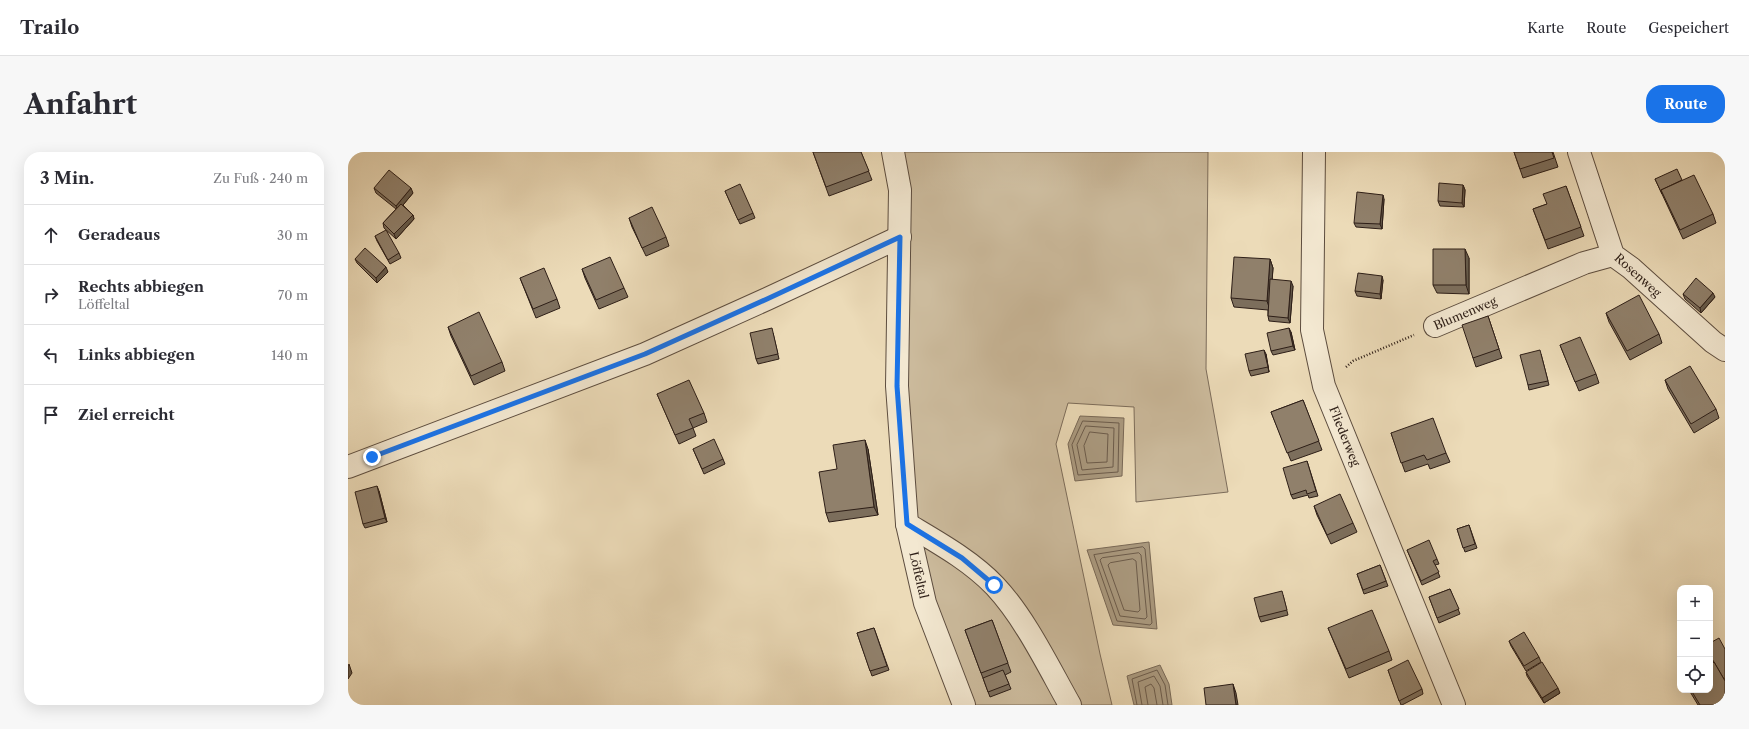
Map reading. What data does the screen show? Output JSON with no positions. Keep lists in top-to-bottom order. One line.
{"streets":{"street":["Rosenweg","Blumenweg","Fliederweg","Löffeltal"]},"crossings":[["Rosenweg","Blumenweg"],["Blumenweg","Fliederweg"]],"page":{"header":"Trailo","nav":["Karte","Route","Gespeichert"],"buttons":"Route","title":"Anfahrt","heading":["3 Min.","Zu Fuß · 240 m"],"list":[["Geradeaus","30 m"],["Rechts abbiegen","Löffeltal","70 m"],["Links abbiegen","140 m"],"Ziel erreicht"],"map_buttons":["+","−"]}}
